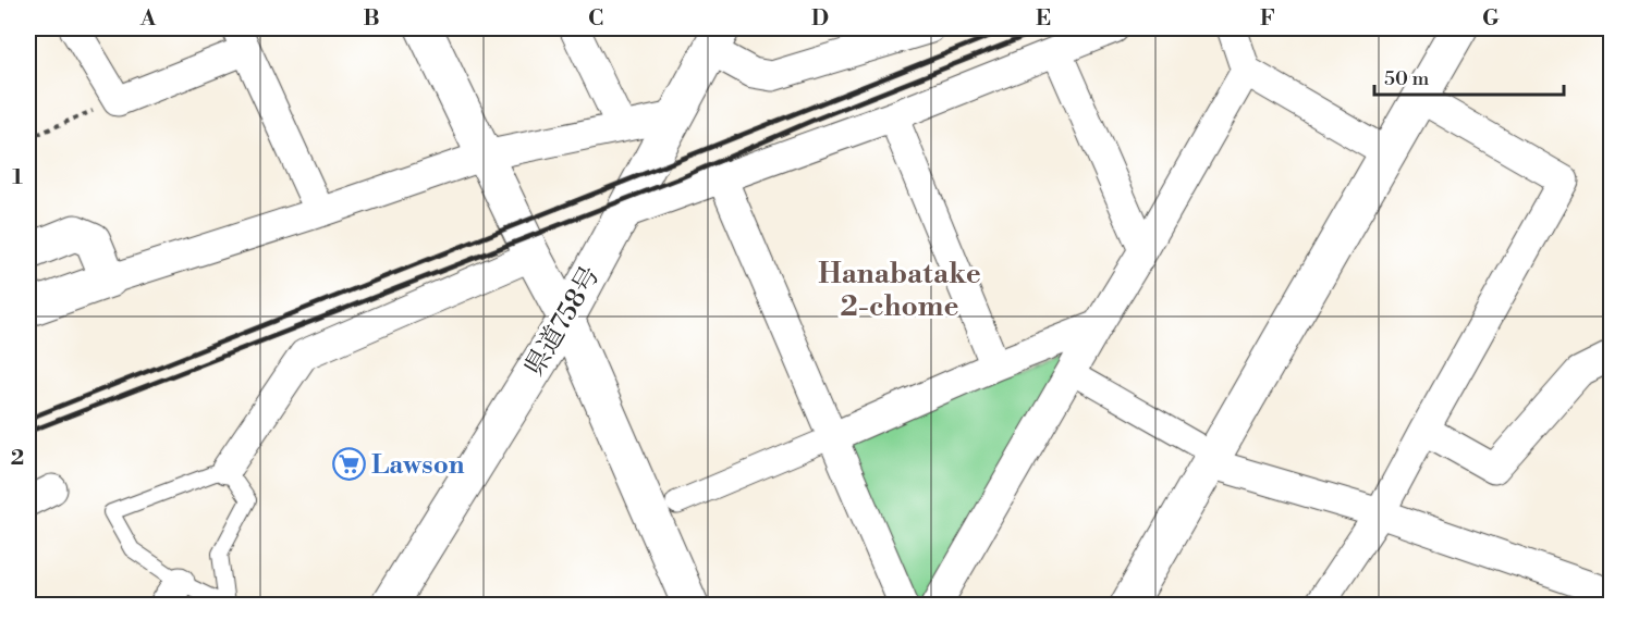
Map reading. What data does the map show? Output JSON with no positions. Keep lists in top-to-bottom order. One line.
{"streets":{"main road":["県道758号"]},"districts":["Hanabatake 2-chome"],"places":{"supermarket":["Lawson"]},"scale_bar":"50 m","grid":{"columns":["A","B","C","D","E","F","G"],"rows":["1","2"]}}
